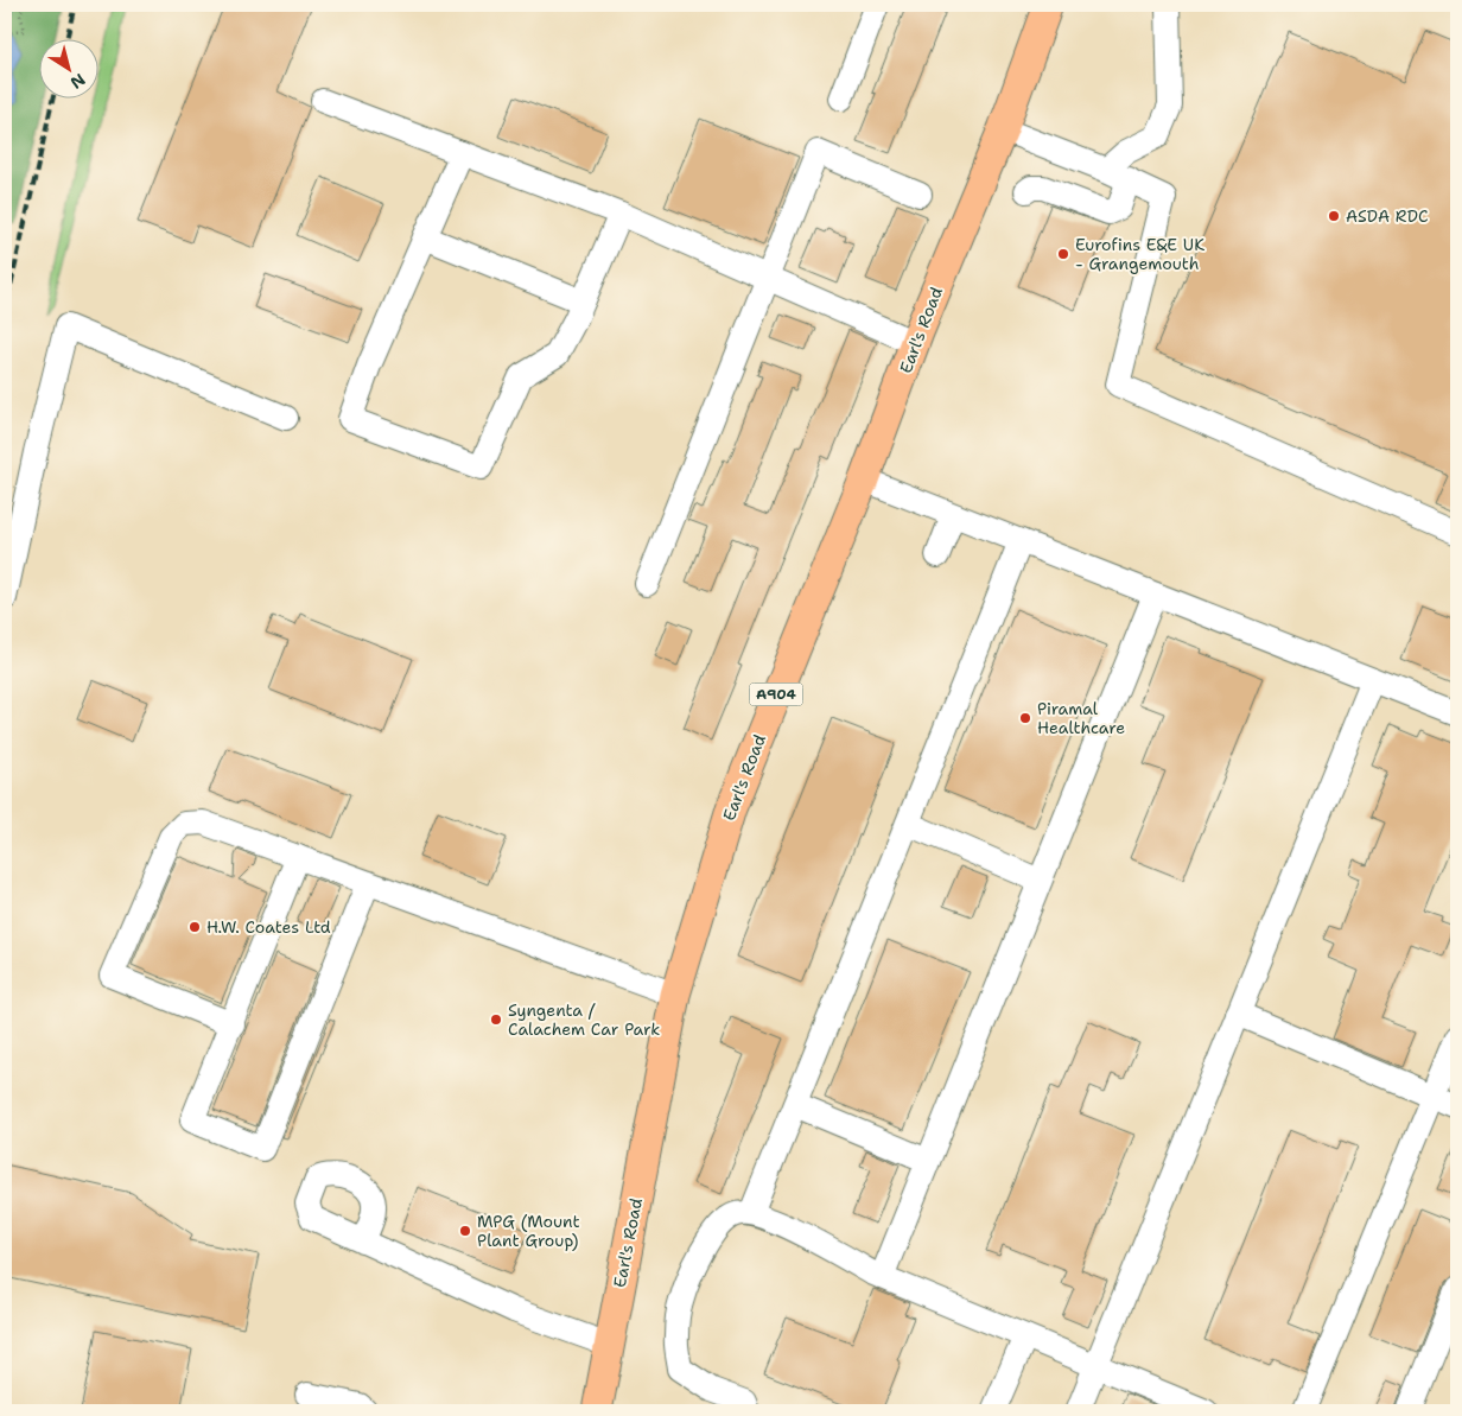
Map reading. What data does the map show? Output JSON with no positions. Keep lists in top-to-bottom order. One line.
{"streets":{"main road":["Earl's Road","A904"]},"places":["ASDA RDC","Eurofins E&E UK - Grangemouth","Piramal Healthcare","H.W. Coates Ltd","Syngenta / Calachem Car Park","MPG (Mount Plant Group)"],"north":"bottom right"}
